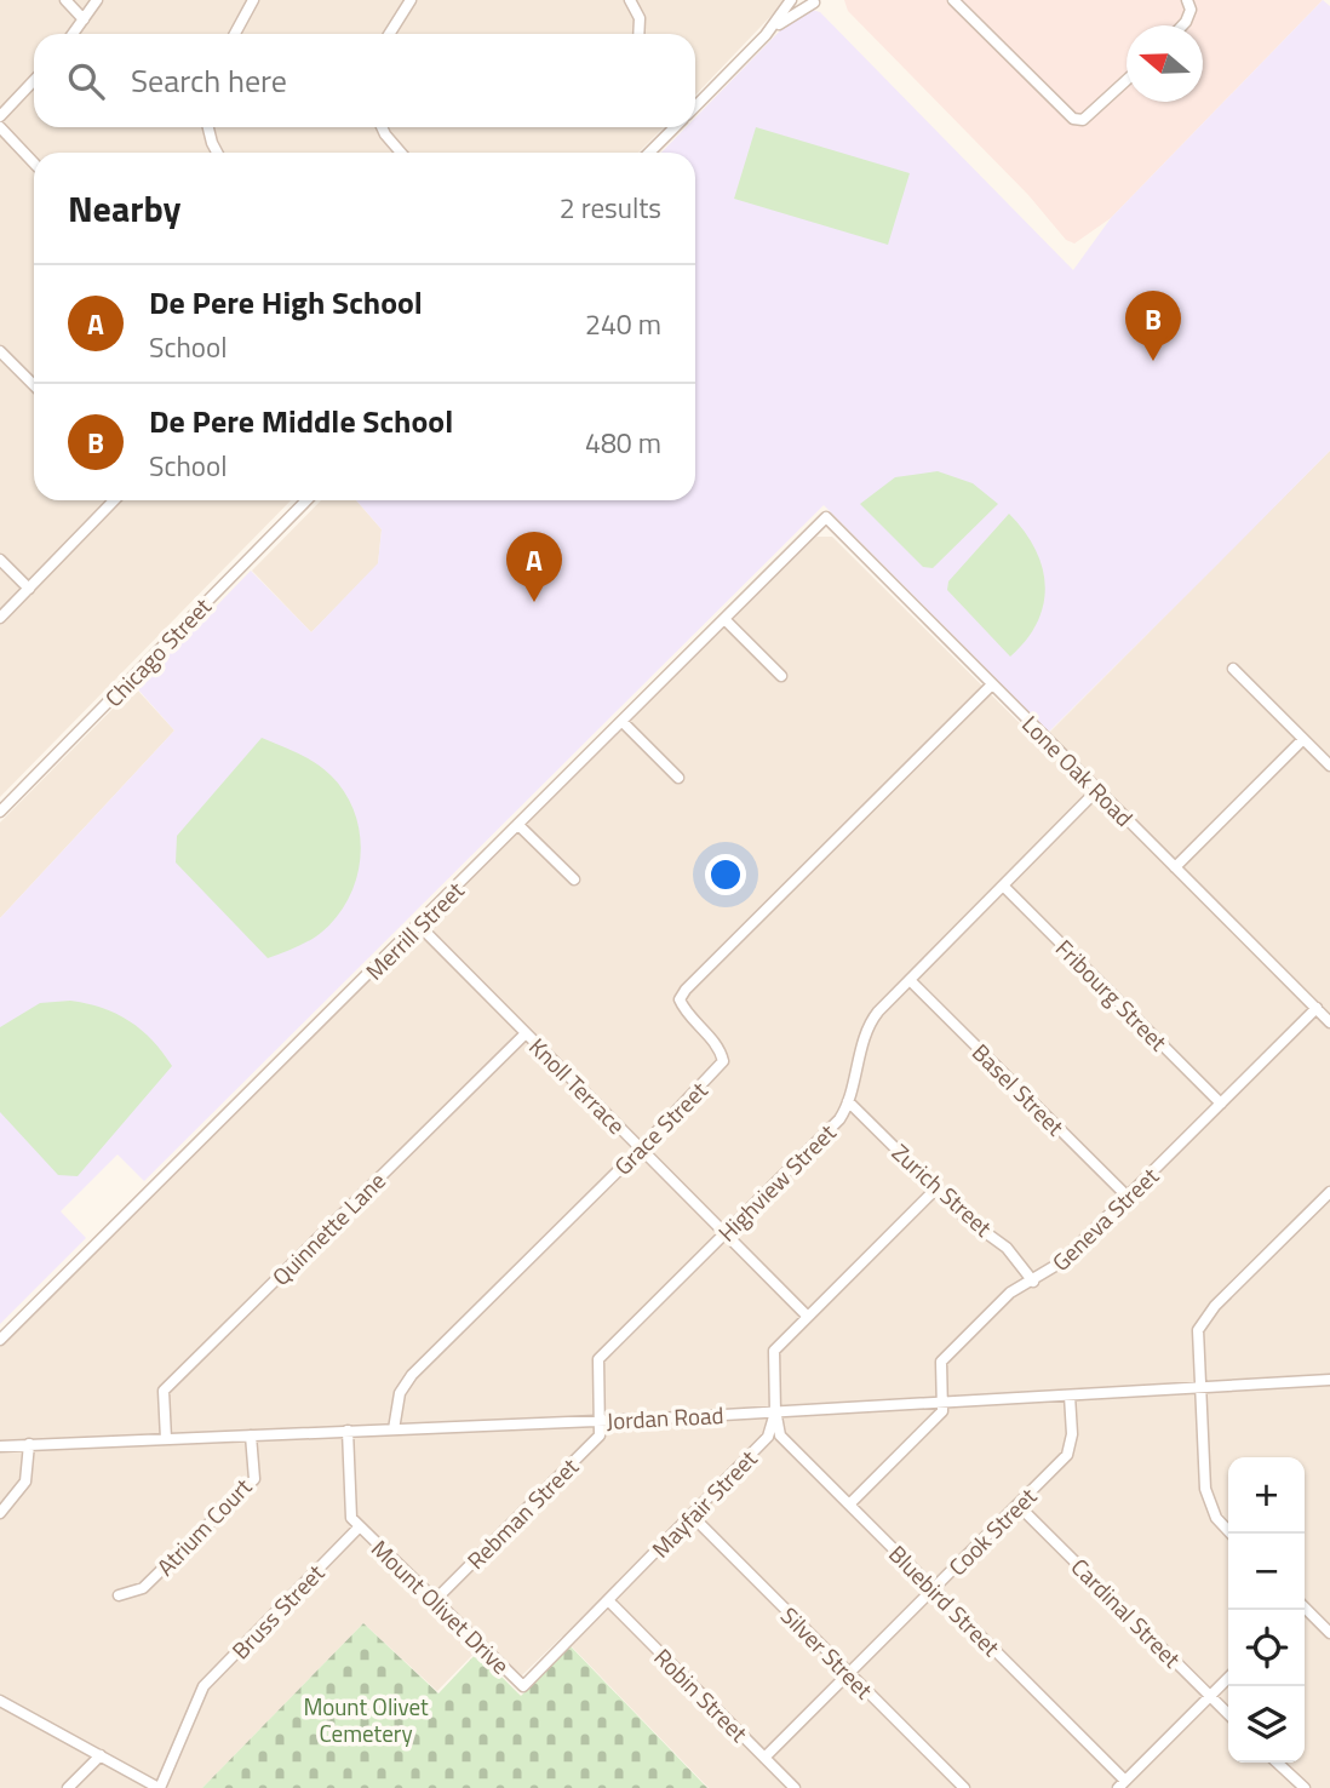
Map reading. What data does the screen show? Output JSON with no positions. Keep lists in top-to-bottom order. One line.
{"streets":{"street":["Chicago Street","Lone Oak Road","Merrill Street","Fribourg Street","Knoll Terrace","Basel Street","Grace Street","Highview Street","Zurich Street","Geneva Street","Quinnette Lane","Jordan Road","Mayfair Street","Rebman Street","Atrium Court","Cook Street","Bluebird Street","Mount Olivet Drive","Bruss Street","Cardinal Street","Silver Street","Robin Street"]},"crossings":[["Lone Oak Road","Merrill Street"],["Lone Oak Road","Grace Street"],["Lone Oak Road","Highview Street"],["Lone Oak Road","Geneva Street"],["Merrill Street","Knoll Terrace"],["Fribourg Street","Highview Street"],["Fribourg Street","Geneva Street"],["Knoll Terrace","Grace Street"],["Knoll Terrace","Highview Street"],["Knoll Terrace","Quinnette Lane"],["Knoll Terrace","Mayfair Street"],["Basel Street","Highview Street"],["Basel Street","Geneva Street"],["Grace Street","Jordan Road"],["Highview Street","Zurich Street"],["Highview Street","Jordan Road"],["Highview Street","Rebman Street"],["Zurich Street","Geneva Street"],["Zurich Street","Mayfair Street"],["Geneva Street","Jordan Road"],["Quinnette Lane","Jordan Road"],["Jordan Road","Mayfair Street"],["Jordan Road","Rebman Street"],["Jordan Road","Atrium Court"],["Jordan Road","Cook Street"],["Jordan Road","Bluebird Street"],["Mayfair Street","Bluebird Street"],["Mayfair Street","Mount Olivet Drive"],["Mayfair Street","Silver Street"],["Mayfair Street","Robin Street"],["Rebman Street","Mount Olivet Drive"],["Cook Street","Bluebird Street"],["Cook Street","Cardinal Street"],["Cook Street","Silver Street"],["Cook Street","Robin Street"],["Mount Olivet Drive","Bruss Street"]],"parks":["Mount Olivet Cemetery"],"north":"left","page":{"search":"Search here","heading":["Nearby","2 results"],"list":[{"mark":"A","name":"De Pere High School","note":"School","value":"240 m"},{"mark":"B","name":"De Pere Middle School","note":"School","value":"480 m"}],"pins":["B","A"],"map_buttons":["+","−"]}}
